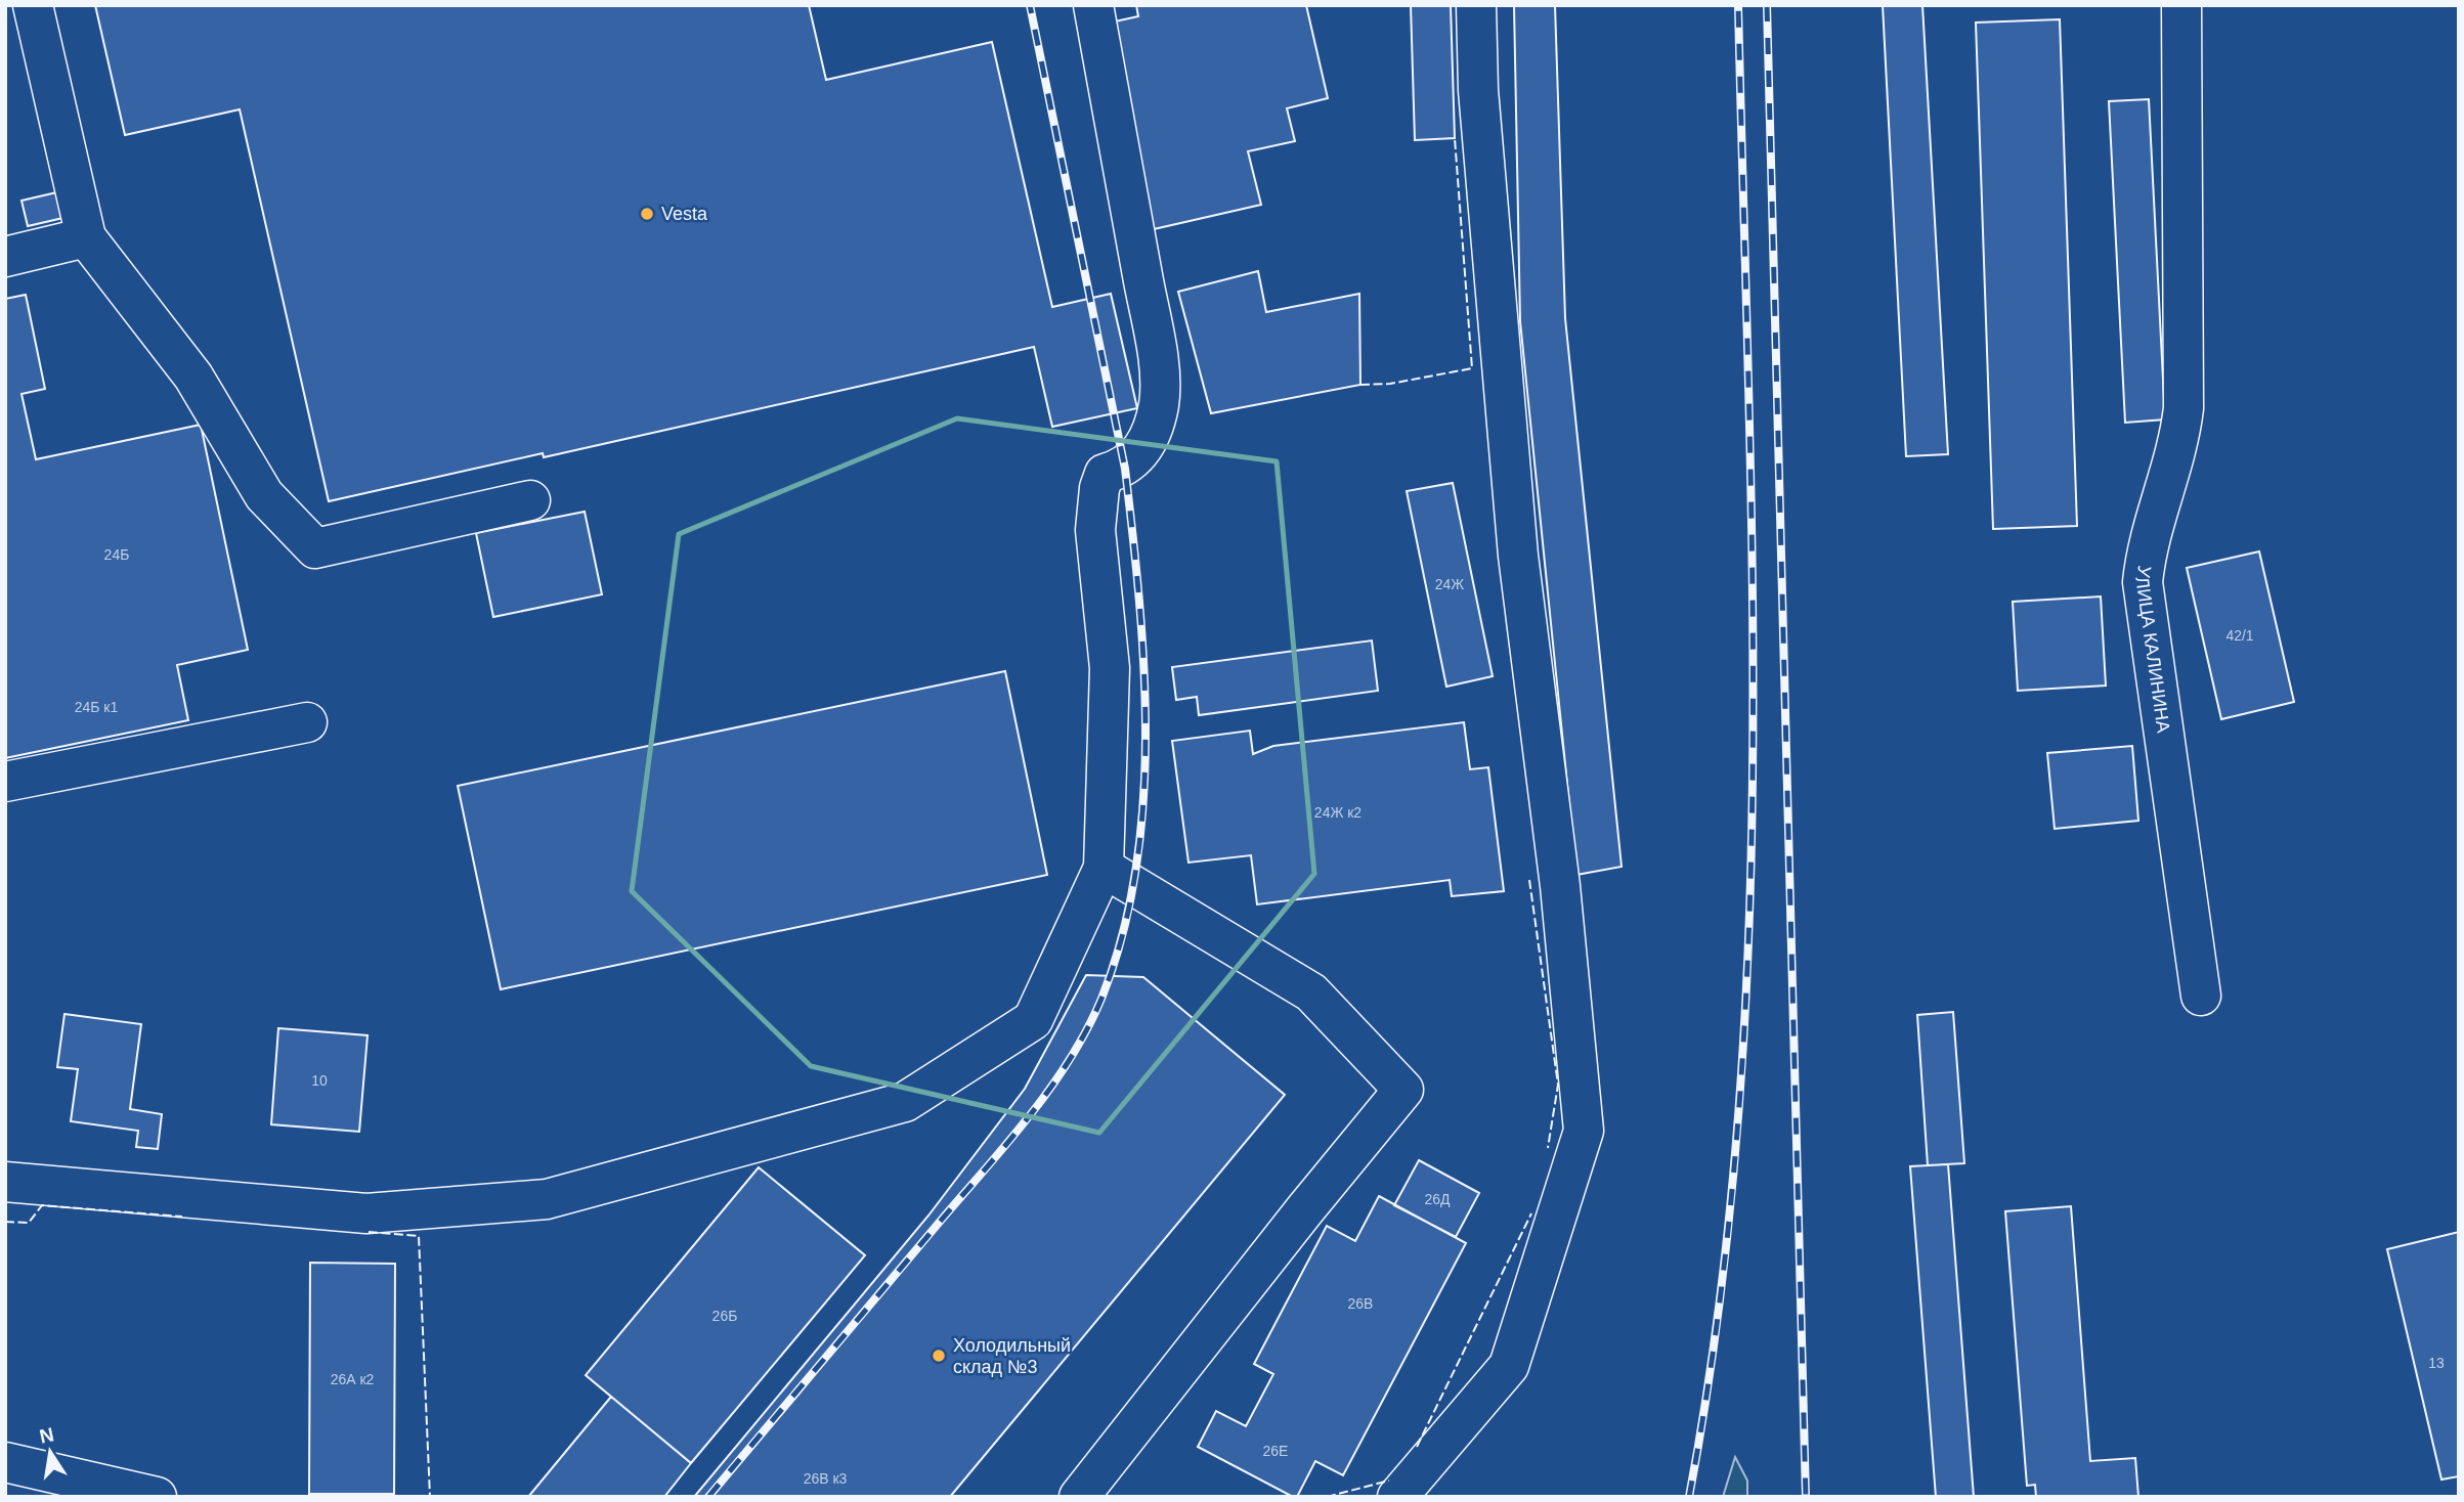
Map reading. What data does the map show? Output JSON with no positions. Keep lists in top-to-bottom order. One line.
{"streets":{"street":["УЛИЦА КАЛИНИНА"]},"places":["Vesta","Холодильный склад №3"],"house_numbers":["24Б","24Ж","42/1","24Б к1","24Ж к2","10","26Д","26В","26Б","13","26А к2","26Е","26В к3"],"north":"top"}
